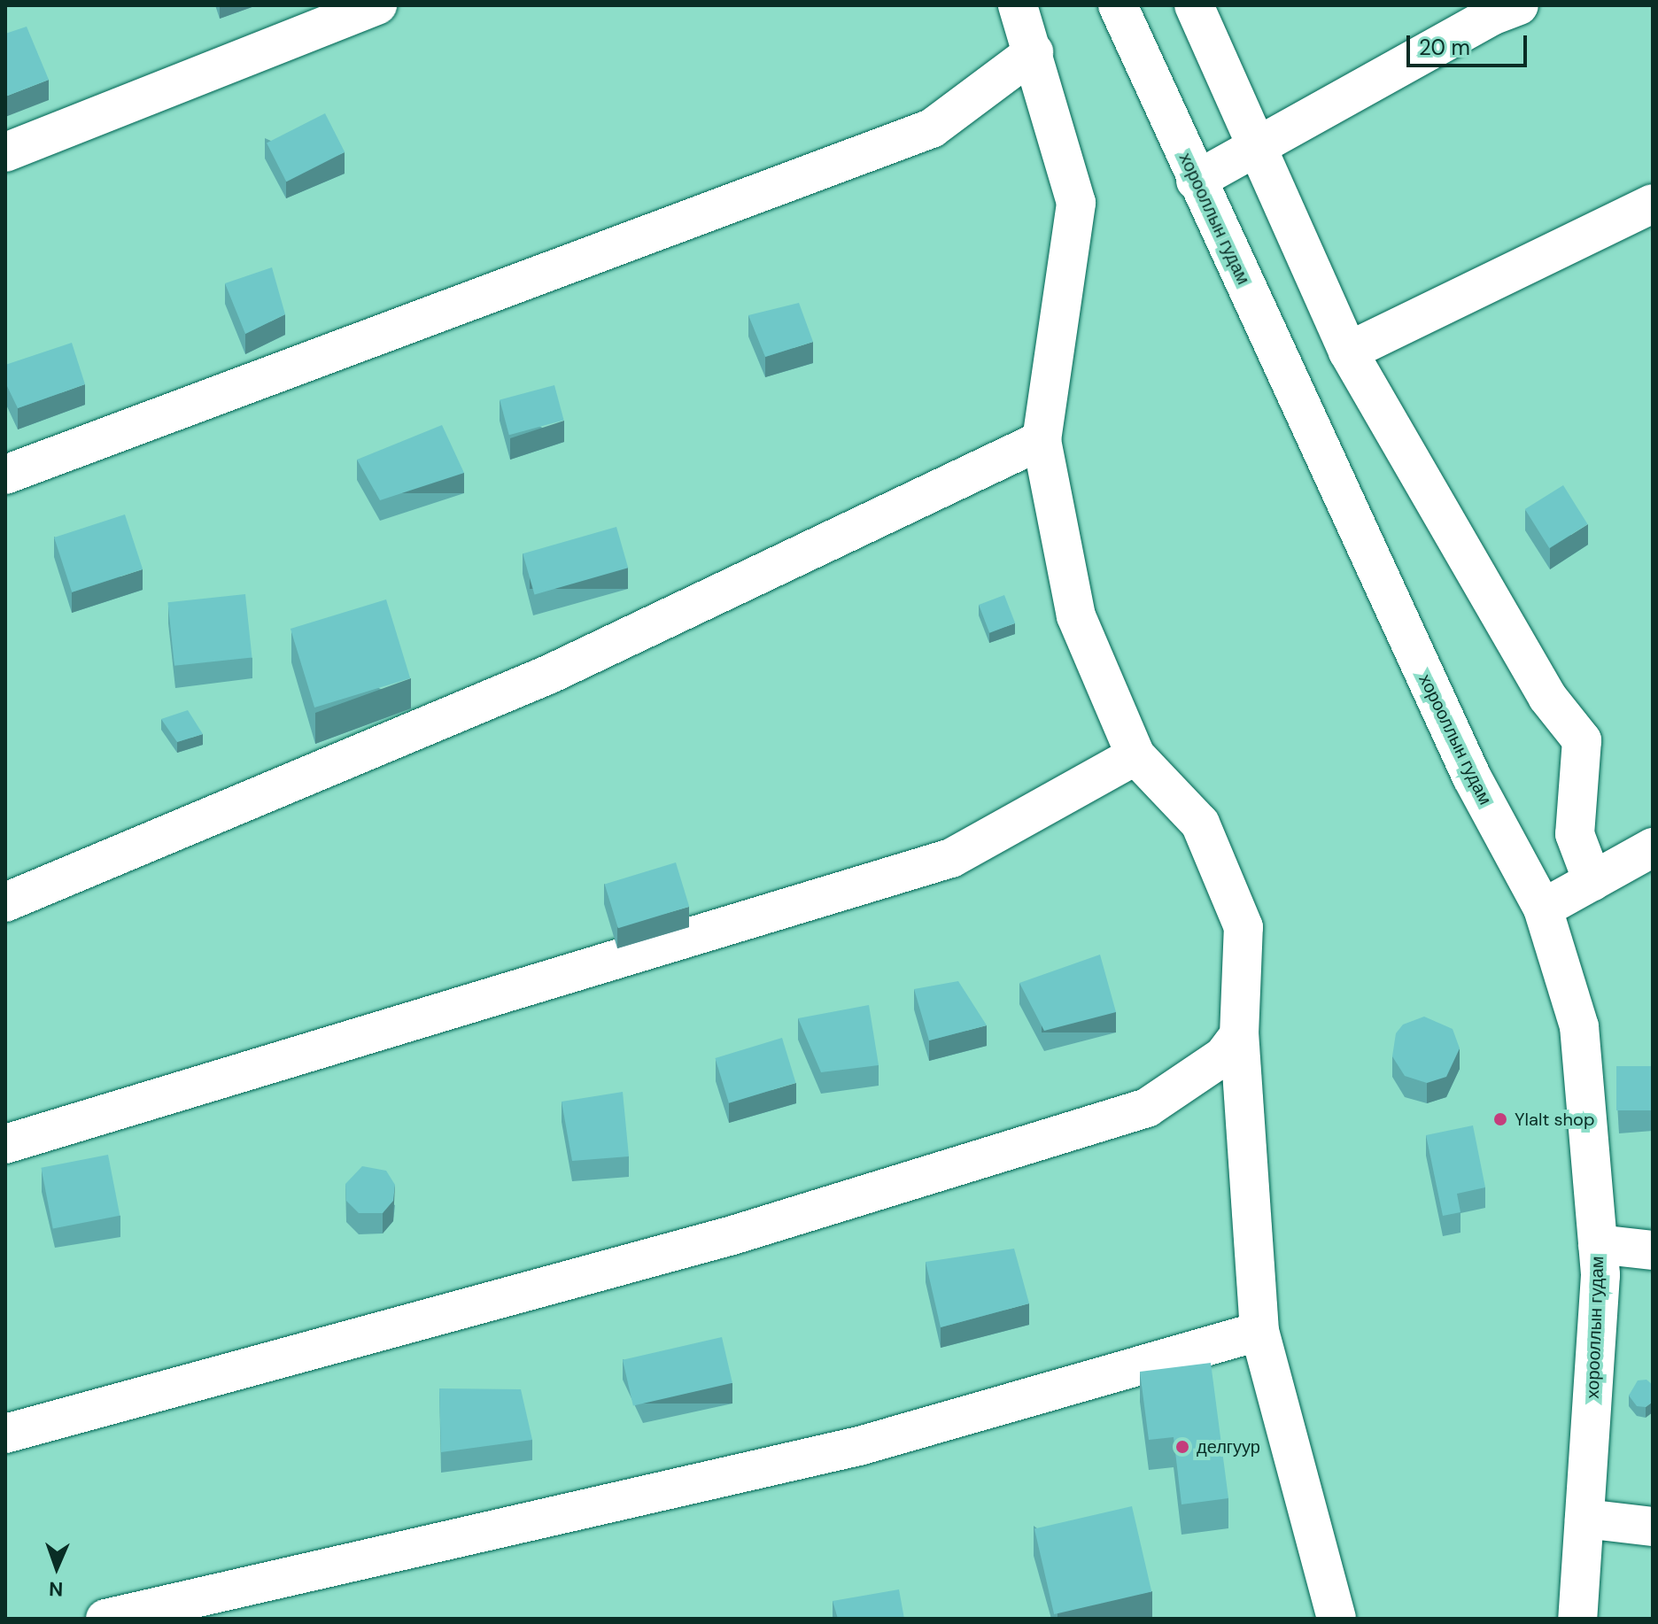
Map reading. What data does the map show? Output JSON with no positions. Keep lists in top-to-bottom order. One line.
{"streets":{"street":["хорооллын гудам"]},"places":["Ylalt shop","делгуур"],"scale_bar":"20 m","north":"bottom"}
